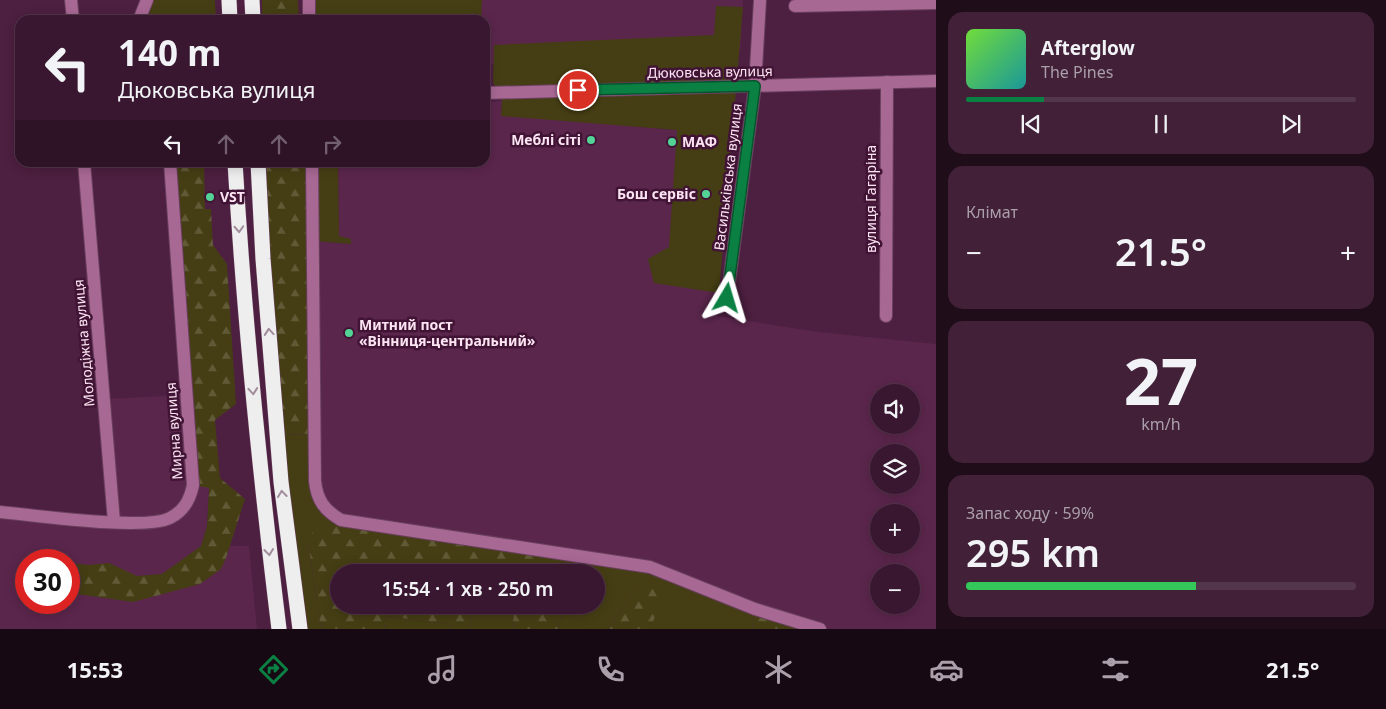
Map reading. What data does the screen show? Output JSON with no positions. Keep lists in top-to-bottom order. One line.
{"streets":{"street":["Дюковська вулиця","Васильківська вулиця","вулиця Гагаріна","Молодіжна вулиця","Мирна вулиця"]},"crossings":[["Дюковська вулиця","Васильківська вулиця"],["Дюковська вулиця","вулиця Гагаріна"],["Молодіжна вулиця","Мирна вулиця"]],"places":["Меблі сіті","МАФ","Бош сервіс","VST","Митний пост «Вінниця-центральний»"],"page":{"turn":["140 m","Дюковська вулиця"],"song":["Afterglow","The Pines"],"tile":["Клімат",["27","km/h"],["Запас ходу · 59%","295 km"]],"heat":["−","21.5°","+"],"map_buttons":["+","−"],"limit":"30","trip":"15:54 · 1 хв · 250 m","tabs":["15:53","21.5°"]}}
